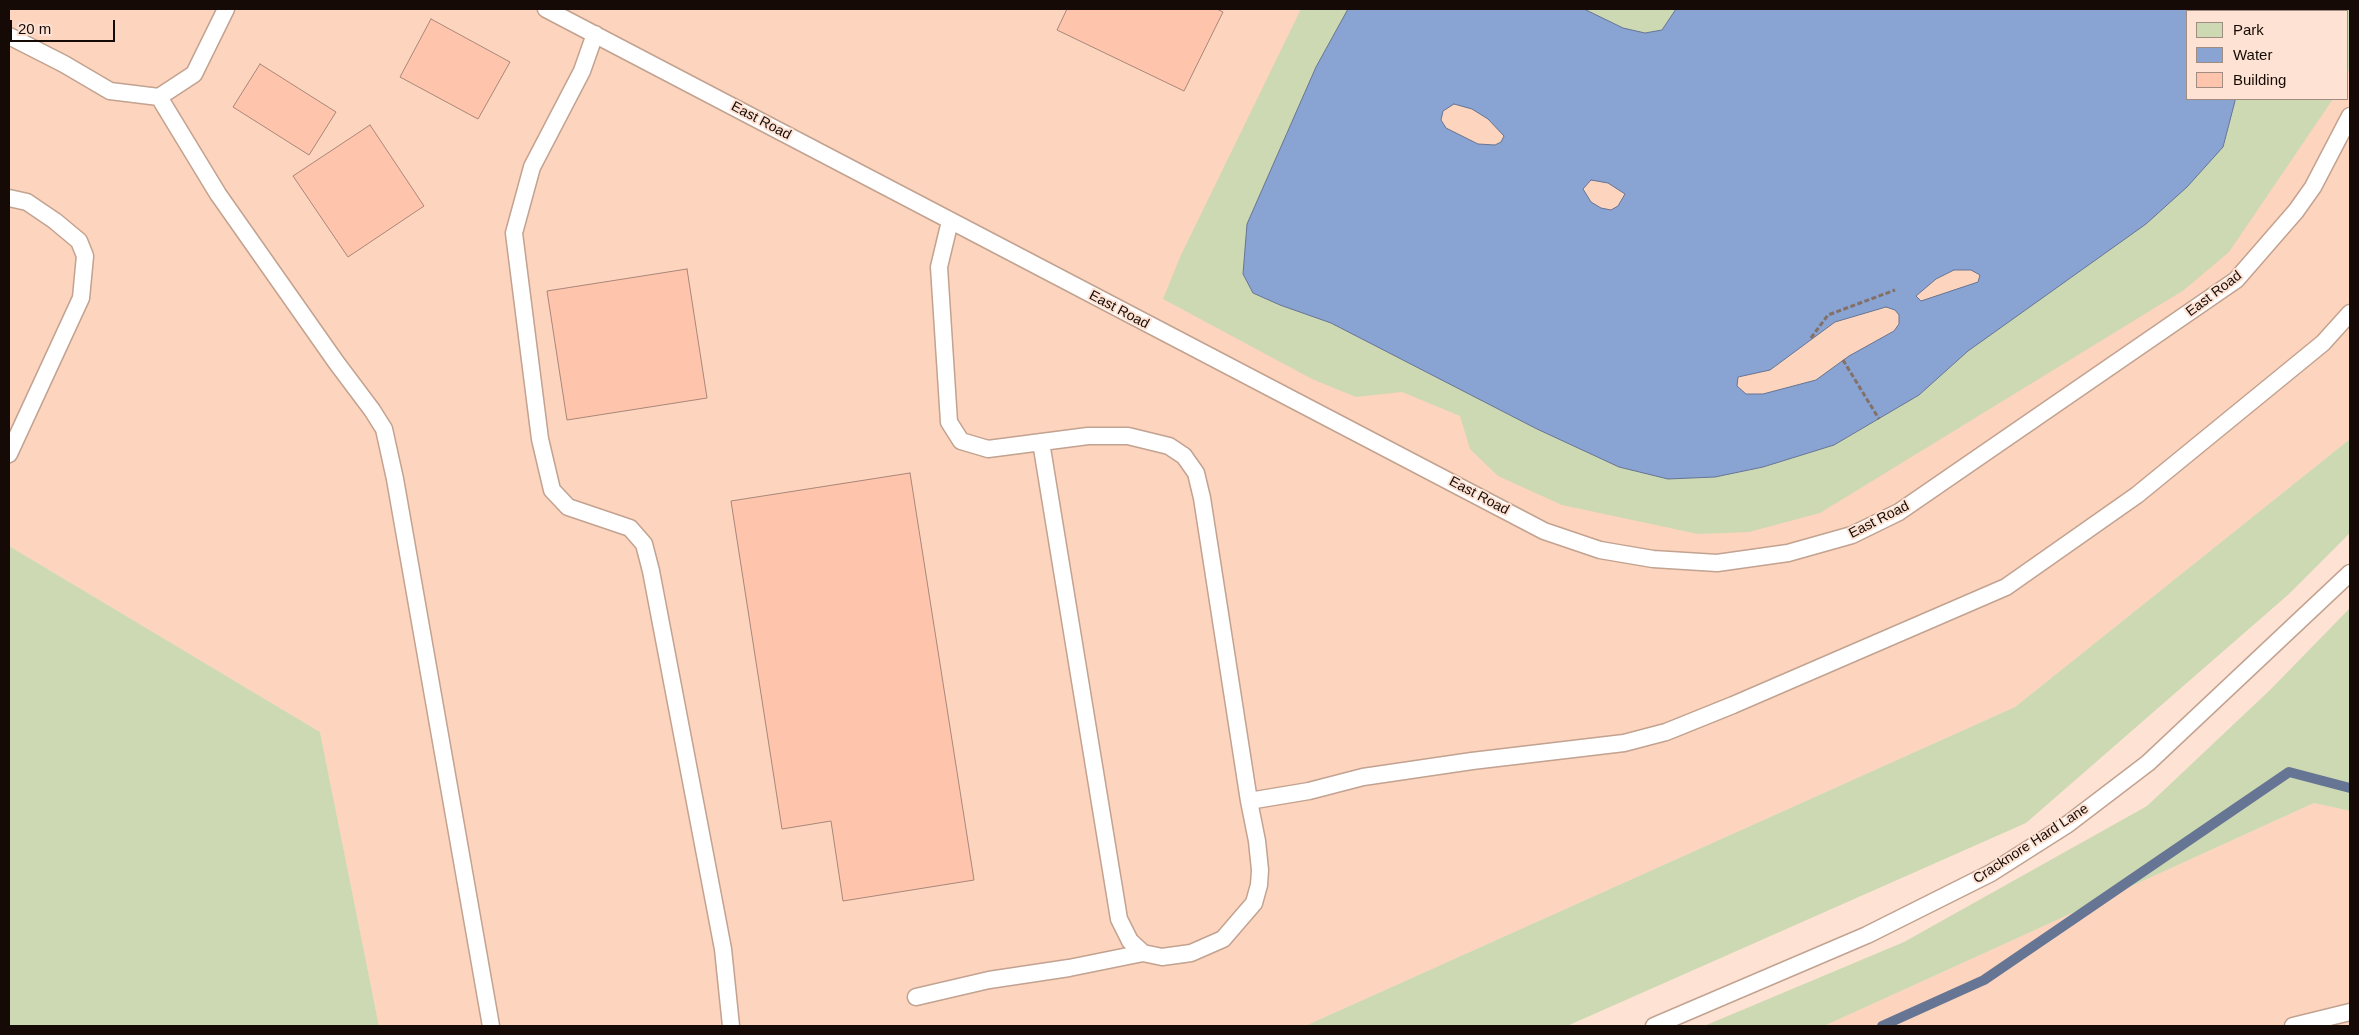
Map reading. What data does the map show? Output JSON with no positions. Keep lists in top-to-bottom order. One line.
{"streets":{"lane":["East Road","Cracknore Hard Lane"]},"legend":["Park","Water","Building"],"scale_bar":"20 m"}
